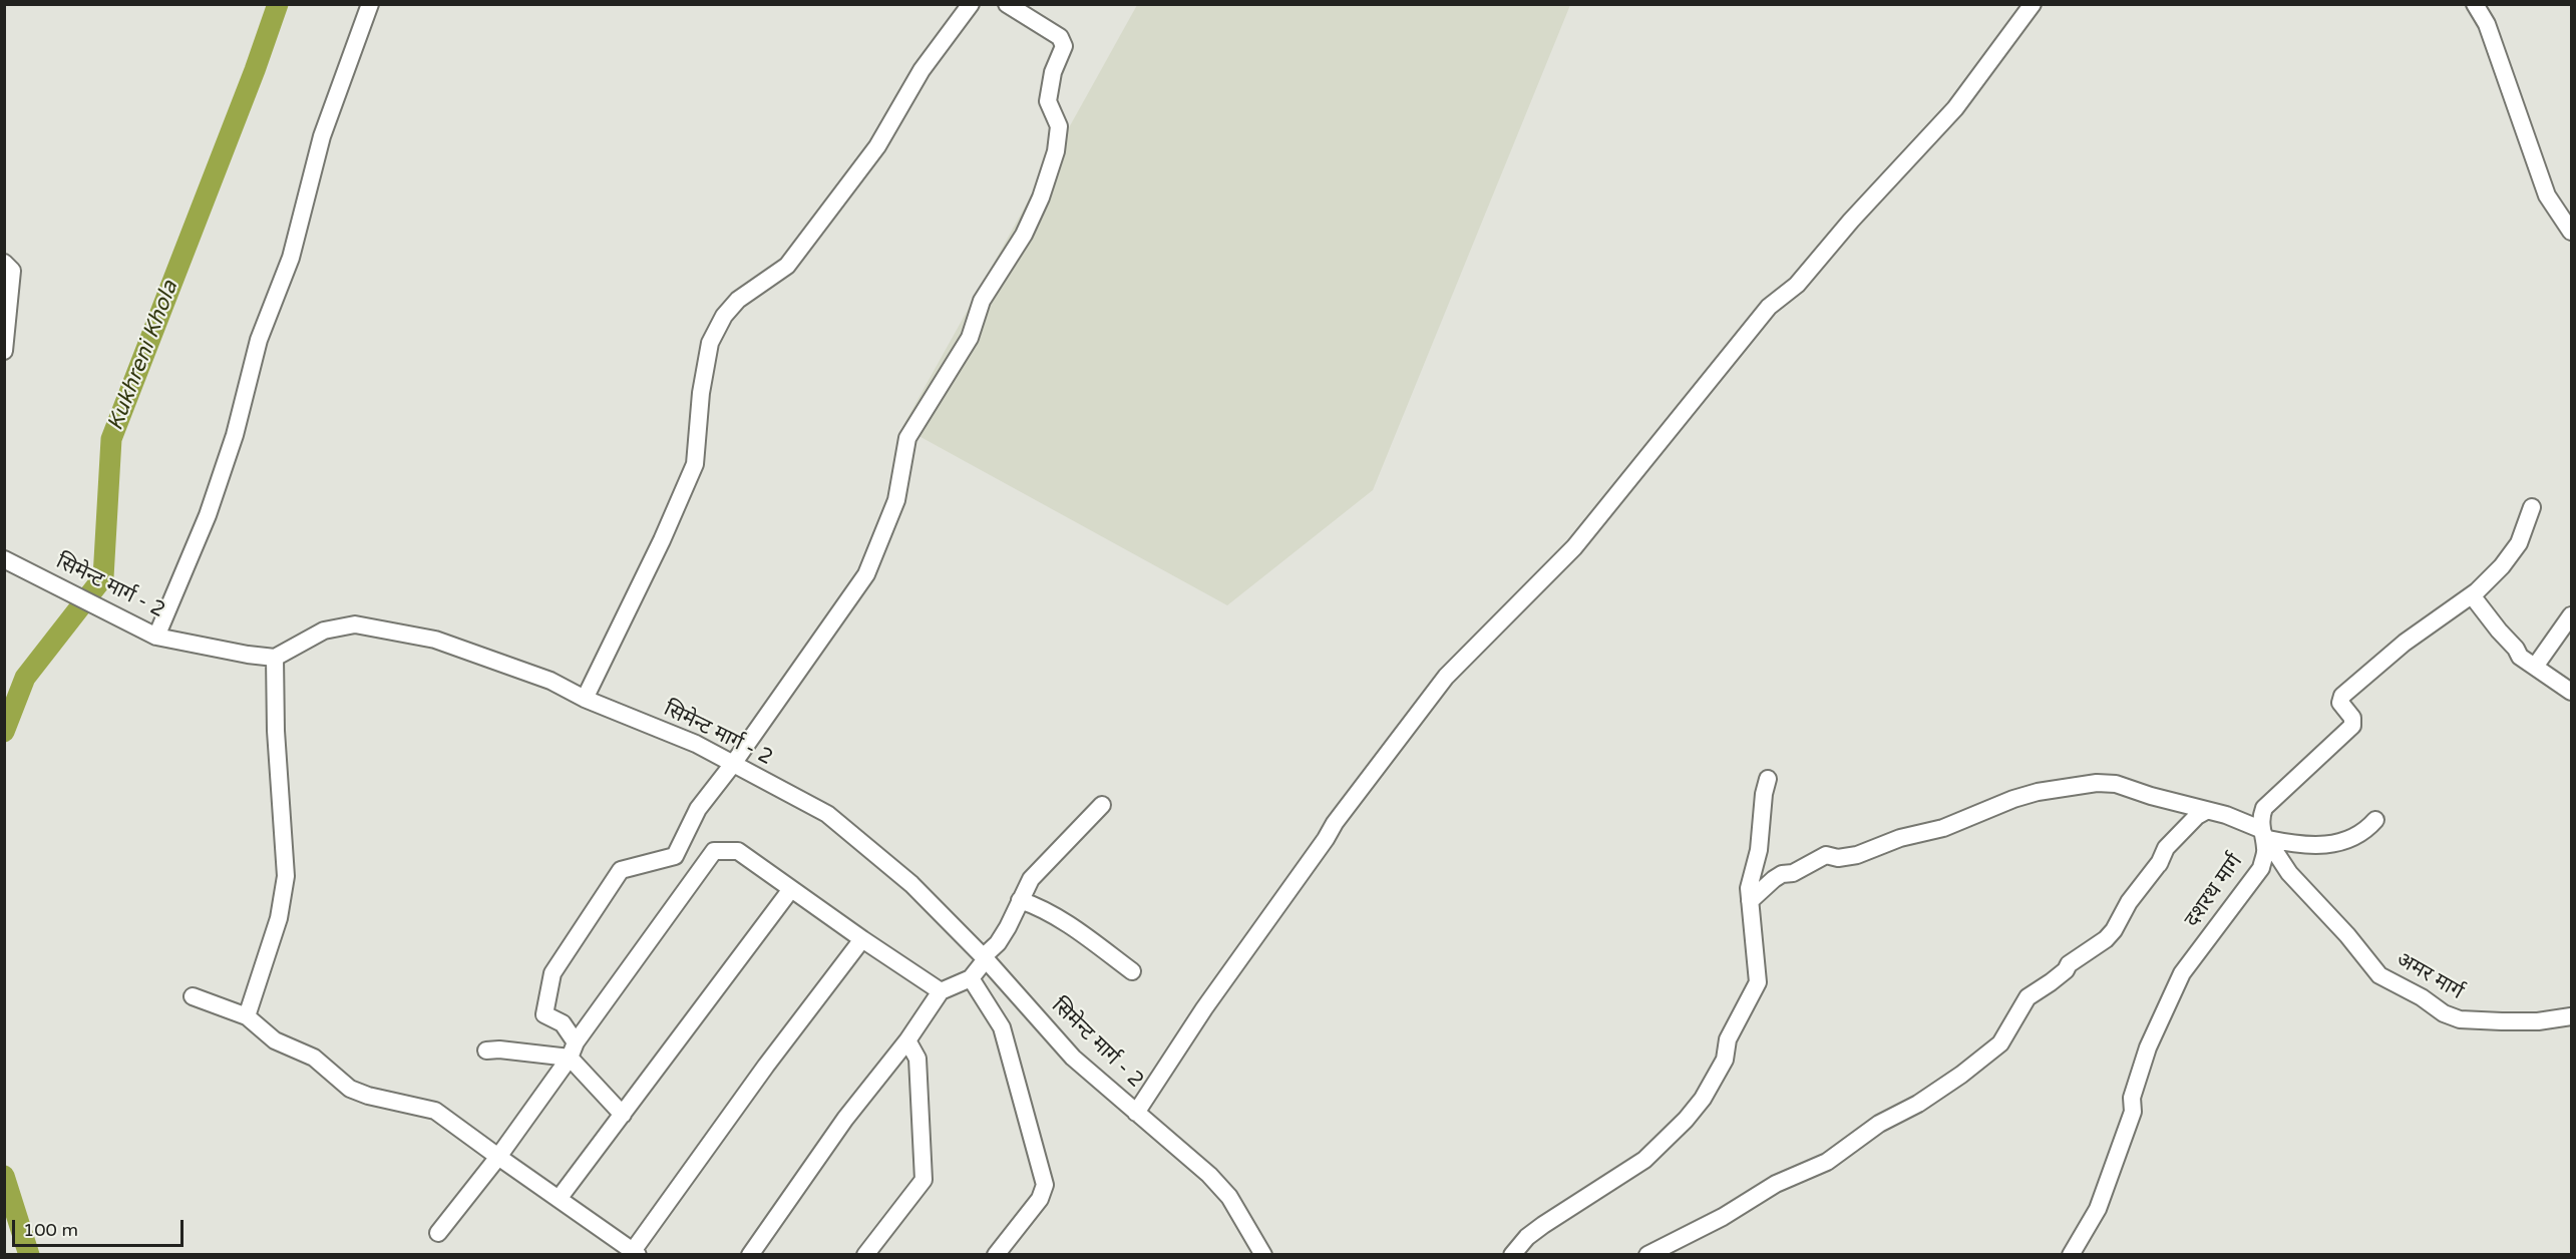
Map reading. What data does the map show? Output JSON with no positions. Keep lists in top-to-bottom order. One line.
{"streets":{"street":["सिमेन्ट मार्ग - 2","दशरथ मार्ग","अमर मार्ग"]},"crossings":[["दशरथ मार्ग","अमर मार्ग"]],"water":["Kukhreni Khola"],"scale_bar":"100 m"}
